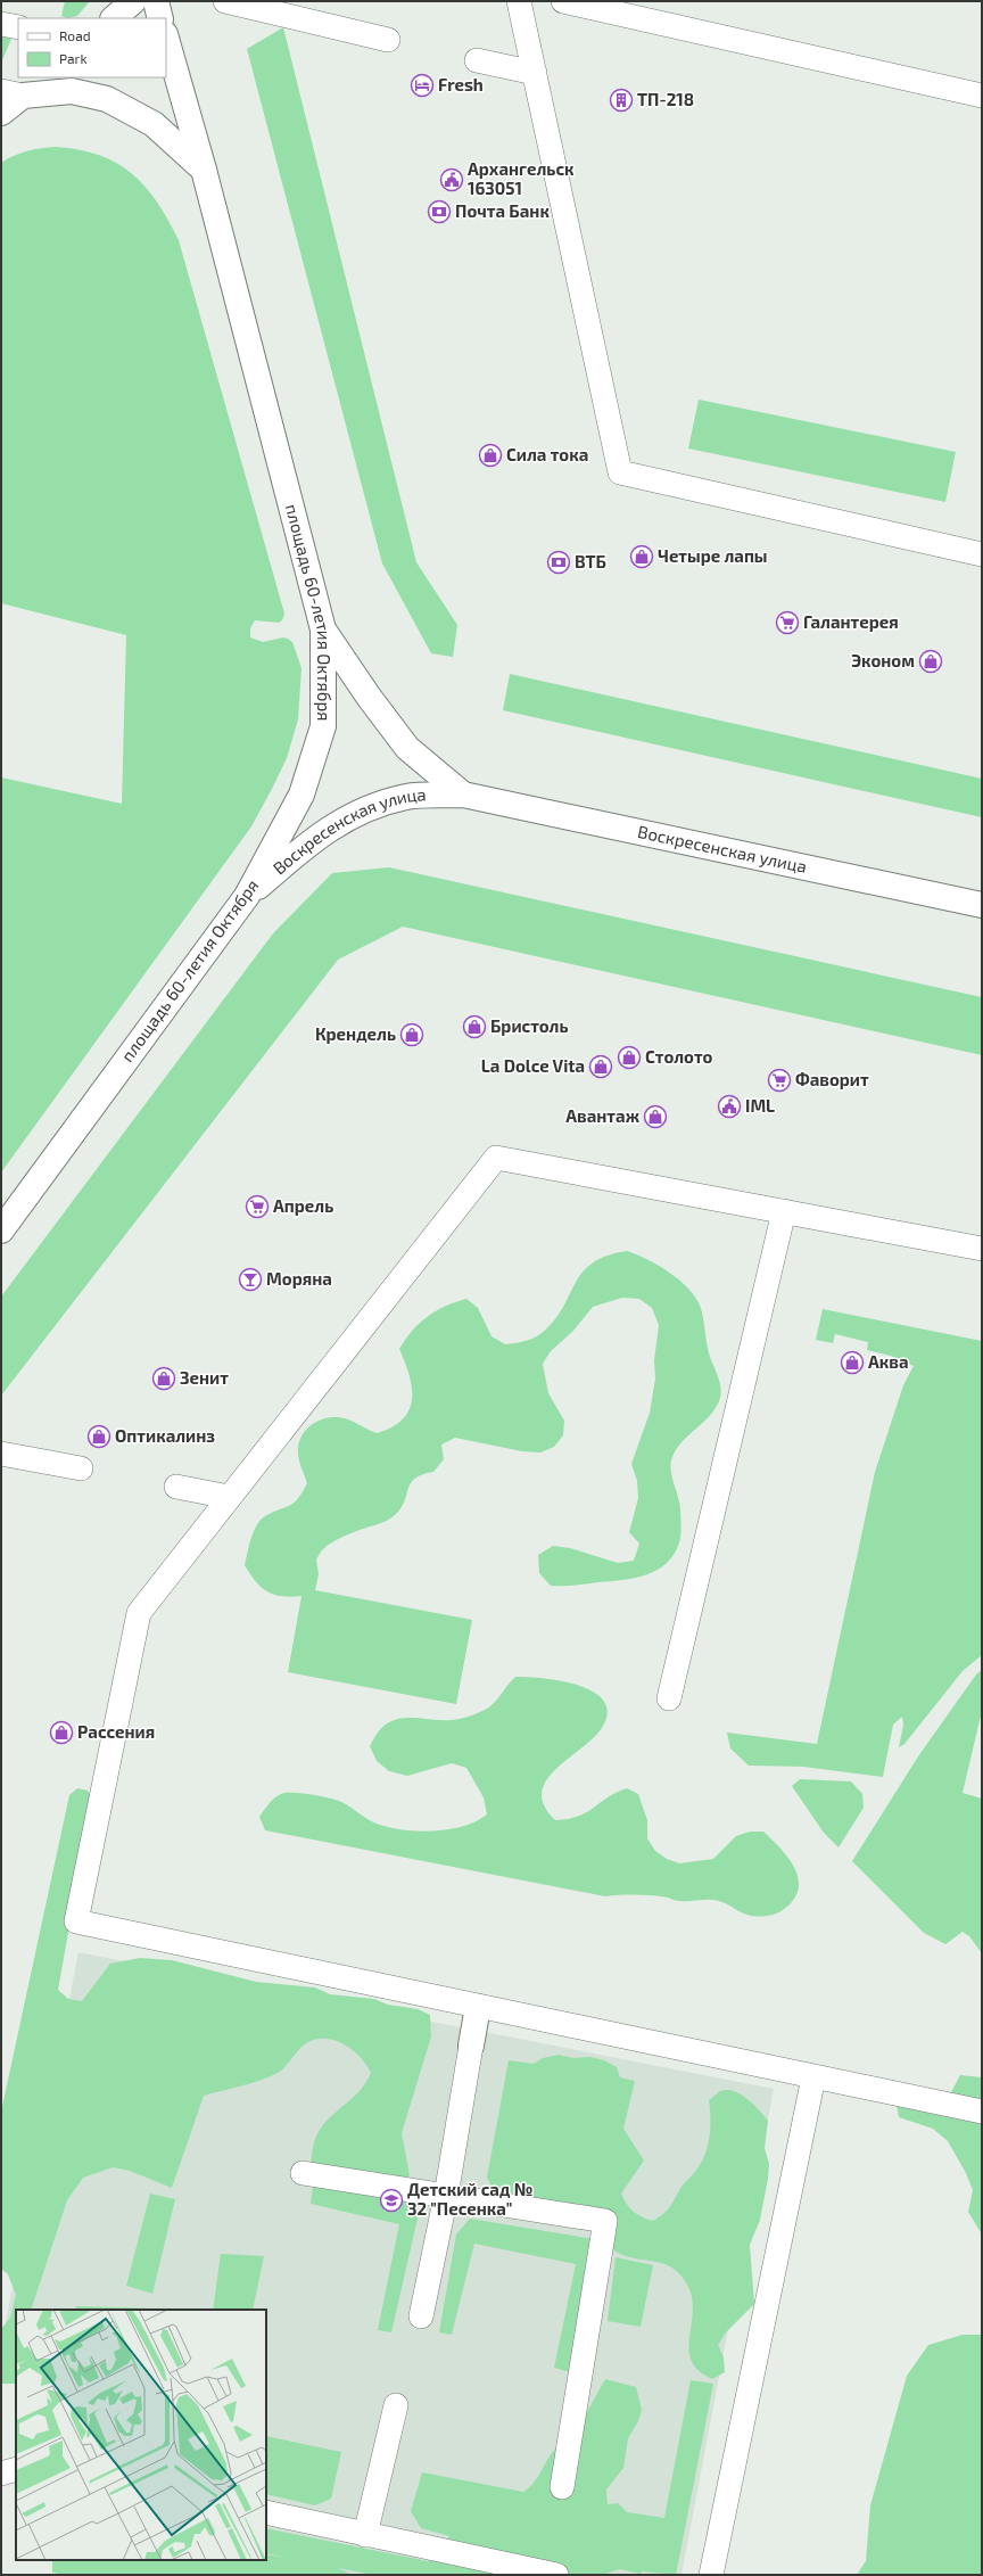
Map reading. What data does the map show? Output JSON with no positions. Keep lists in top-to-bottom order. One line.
{"streets":{"main road":["площадь 60-летия Октября","Воскресенская улица"]},"crossings":[["площадь 60-летия Октября","Воскресенская улица"]],"places":{"hotel":["Fresh"],"building":["ТП-218"],"public building":["Архангельск 163051","IML"],"bank":["Почта Банк","ВТБ"],"shop":["Сила тока","Четыре лапы","Эконом","Бристоль","Крендель","Столото","La Dolce Vita","Авантаж","Аква","Зенит","Оптикалинз","Рассения"],"supermarket":["Галантерея","Фаворит","Апрель"],"bar":["Моряна"],"school or university":["Детский сад № 32 \"Песенка\""]},"legend":["Road","Park"]}
